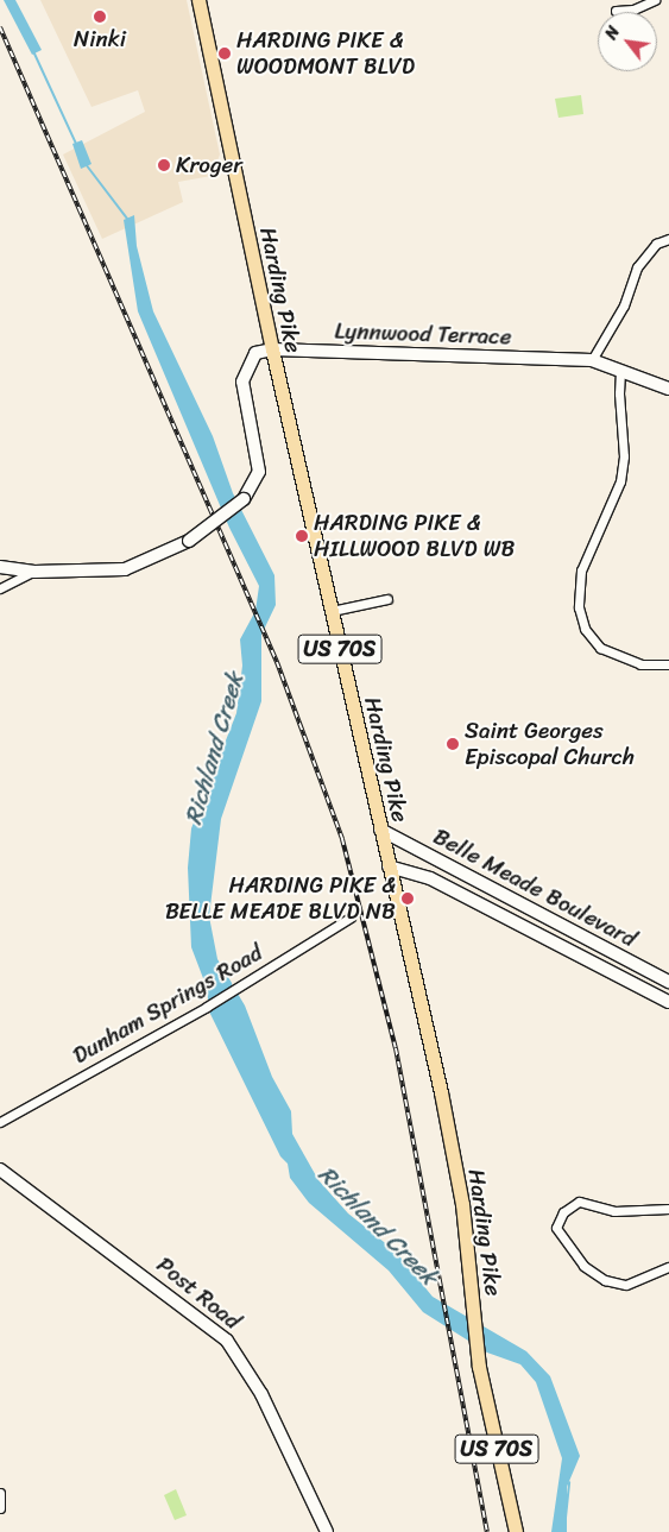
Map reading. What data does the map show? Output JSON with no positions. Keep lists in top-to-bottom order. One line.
{"streets":{"main road":["Harding Pike","US 70S"],"street":["Lynnwood Terrace","Belle Meade Boulevard","Dunham Springs Road","Post Road"]},"crossings":[["Harding Pike","Lynnwood Terrace"],["Harding Pike","Belle Meade Boulevard"]],"water":["Richland Creek"],"places":["Ninki","HARDING PIKE & WOODMONT BLVD","Kroger","HARDING PIKE & HILLWOOD BLVD WB","Saint Georges Episcopal Church","HARDING PIKE & BELLE MEADE BLVD NB"],"north":"top left"}
